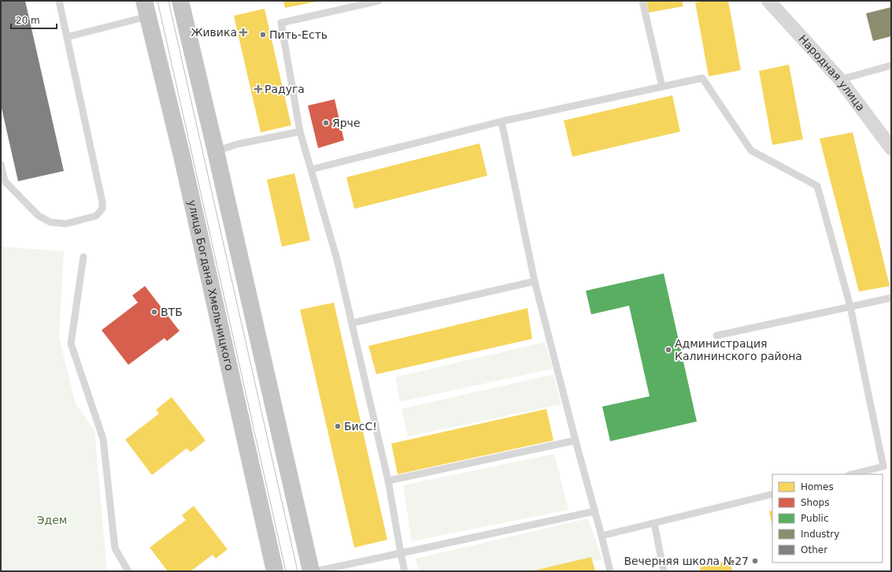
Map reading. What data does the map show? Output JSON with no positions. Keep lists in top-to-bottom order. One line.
{"streets":{"highway":["улица Богдана Хмельницкого"],"street":["Народная улица"]},"parks":["Эдем"],"places":{"health":["Живика","Радуга"],"other":["Пить-Есть","Ярче","ВТБ","Администрация Калининского района","БисС!","Вечерняя школа №27"]},"legend":["Homes","Shops","Public","Industry","Other"],"scale_bar":"20 m"}
